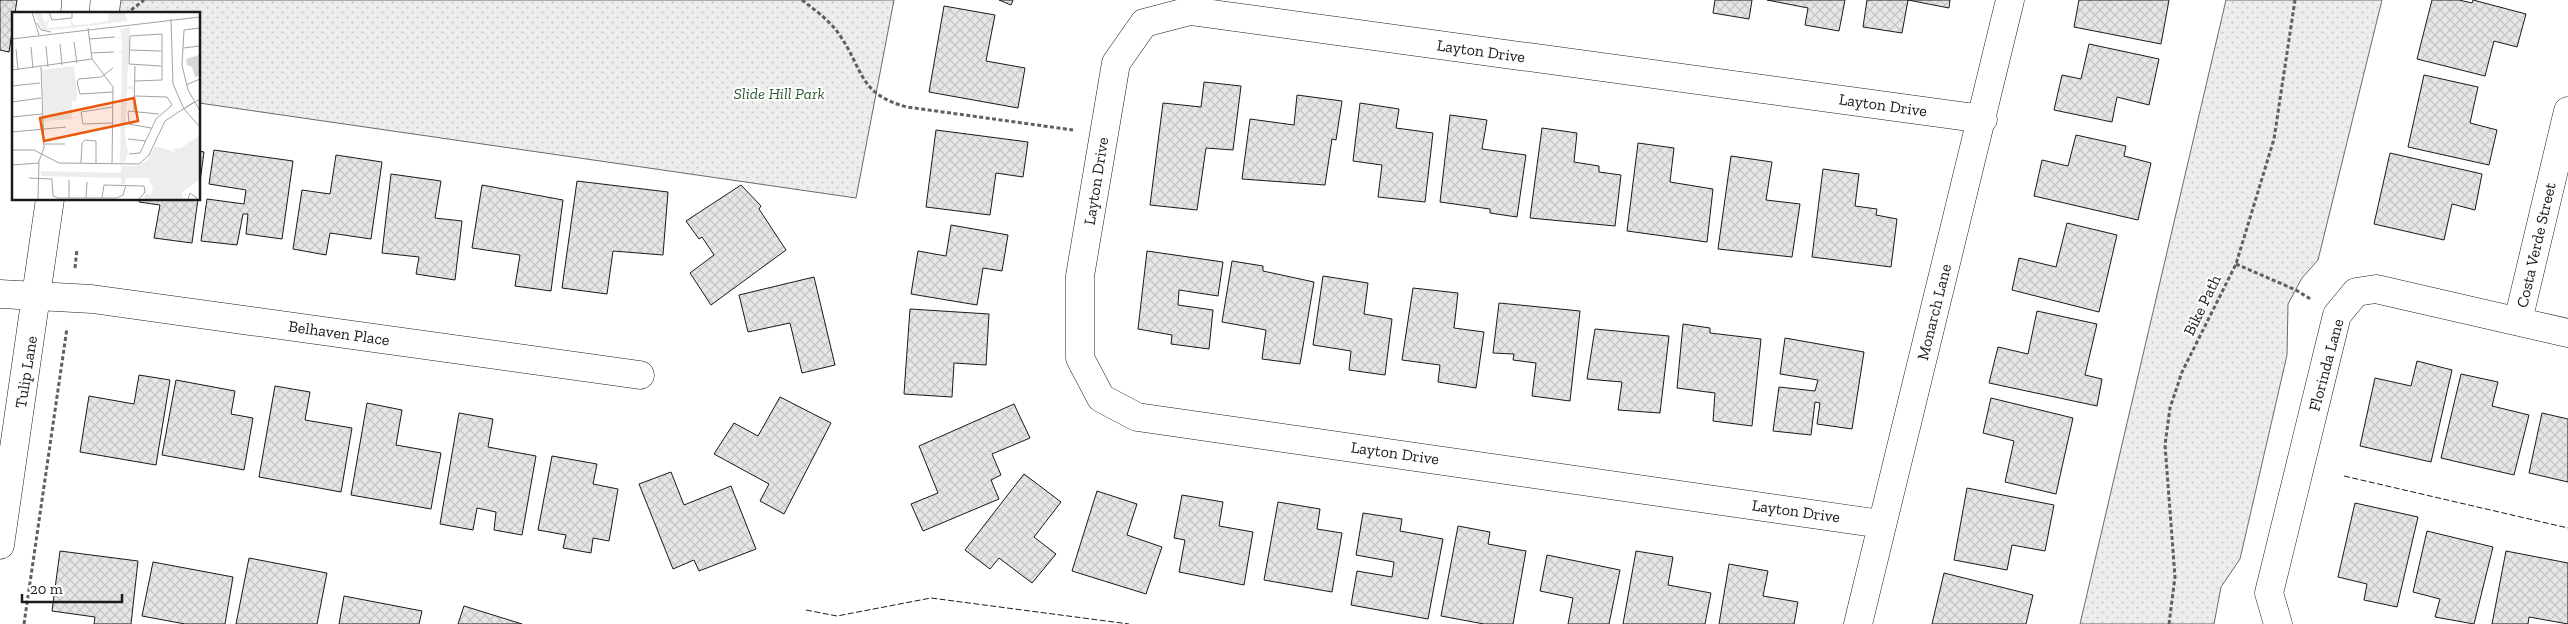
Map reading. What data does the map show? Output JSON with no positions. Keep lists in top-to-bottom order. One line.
{"streets":{"street":["Layton Drive","Costa Verde Street","Monarch Lane","Belhaven Place","Florinda Lane","Tulip Lane"],"path":["Bike Path"]},"crossings":[["Layton Drive","Monarch Lane"],["Costa Verde Street","Florinda Lane"],["Belhaven Place","Tulip Lane"]],"parks":["Slide Hill Park"],"scale_bar":"20 m"}
